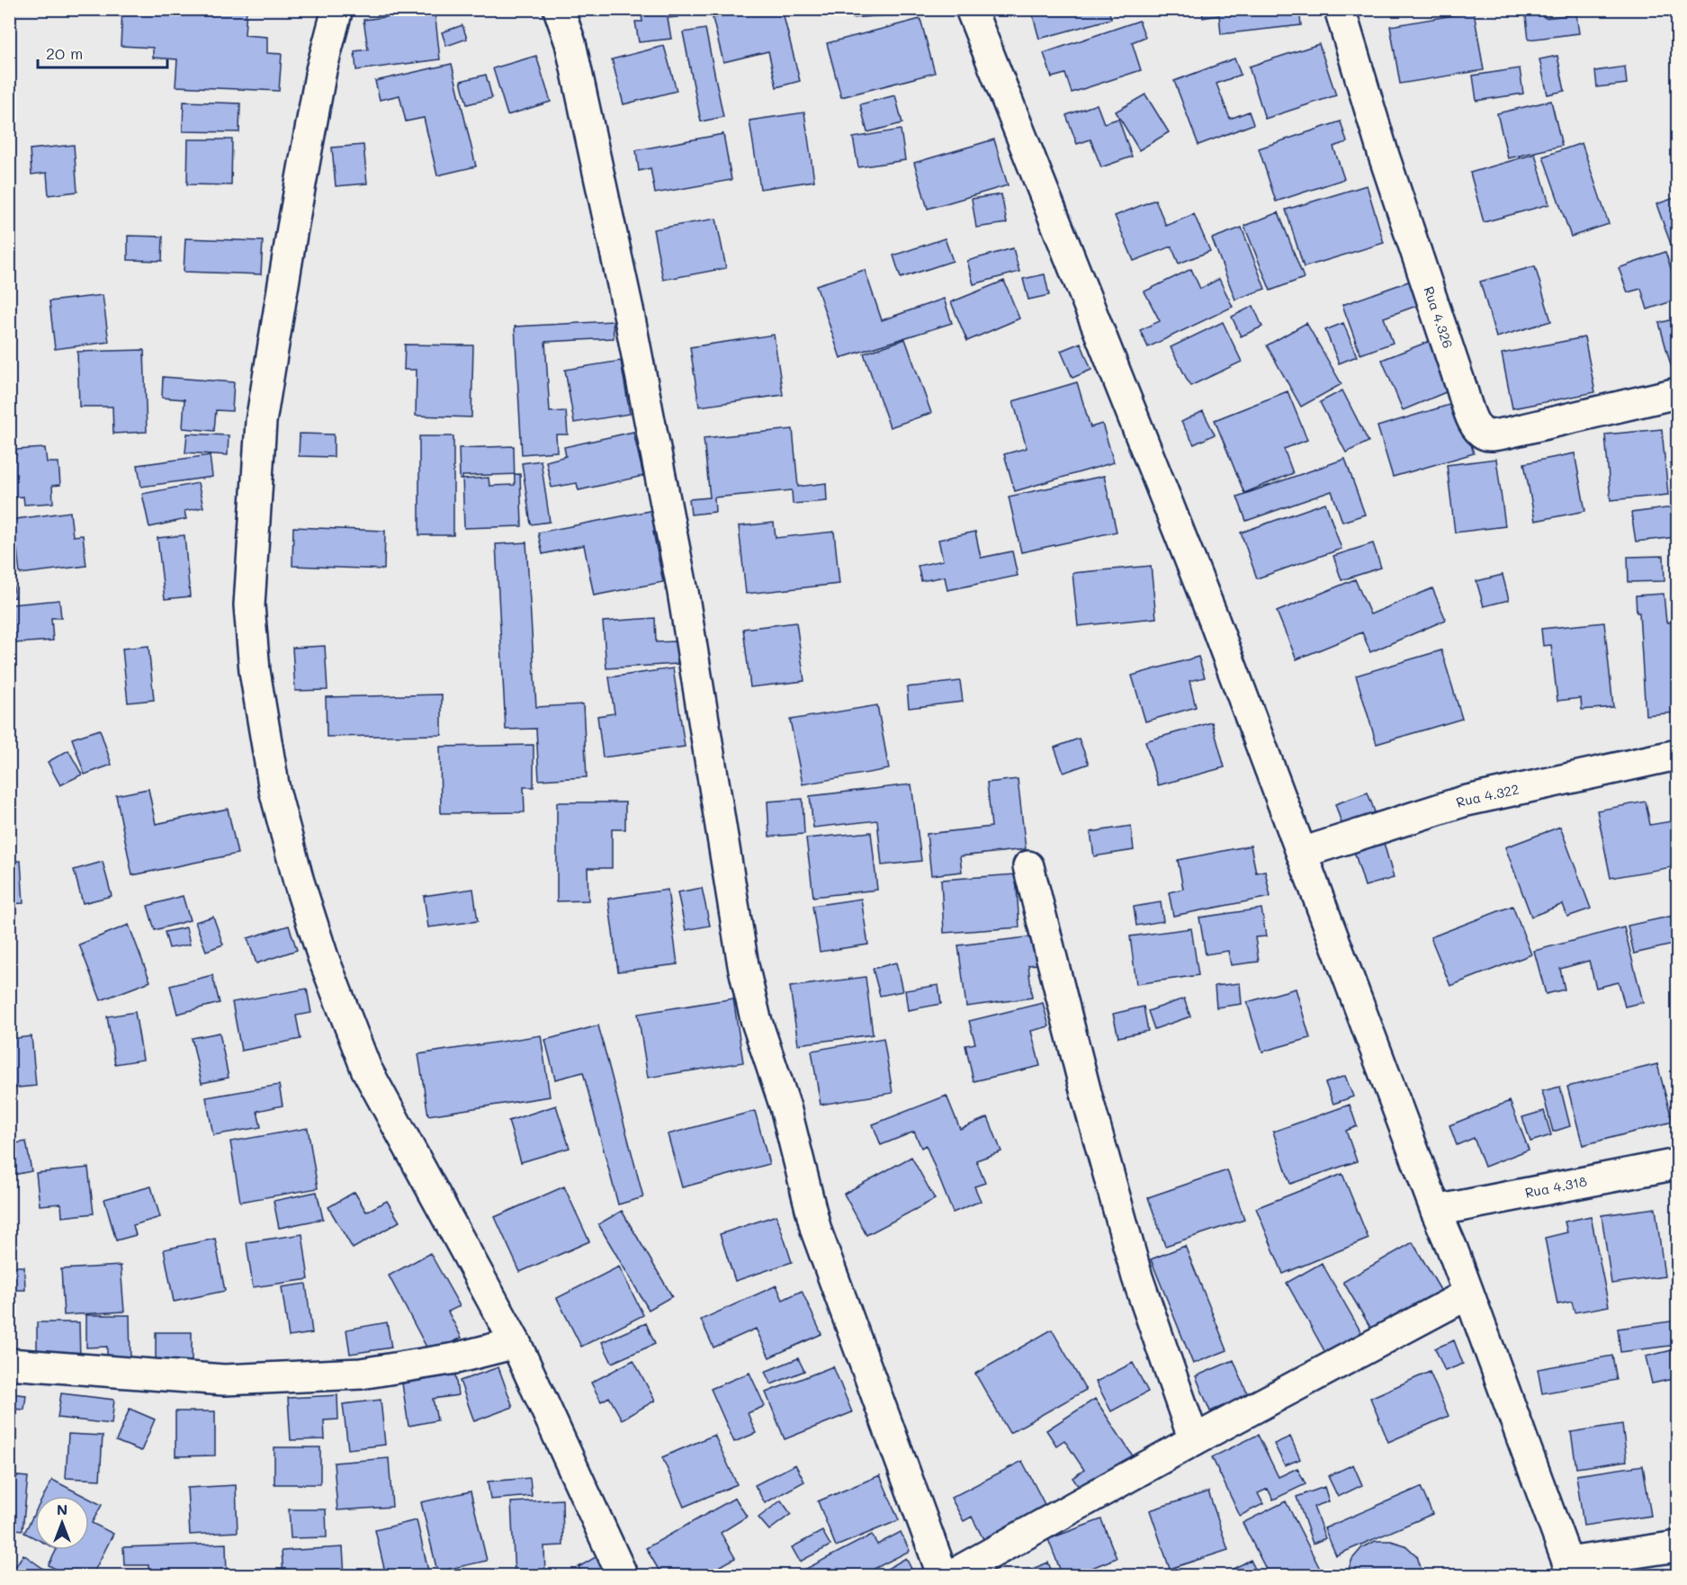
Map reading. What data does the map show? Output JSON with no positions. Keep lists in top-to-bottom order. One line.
{"streets":{"street":["Rua 4.326","Rua 4.322","Rua 4.318"]},"scale_bar":"20 m","north":"top"}
